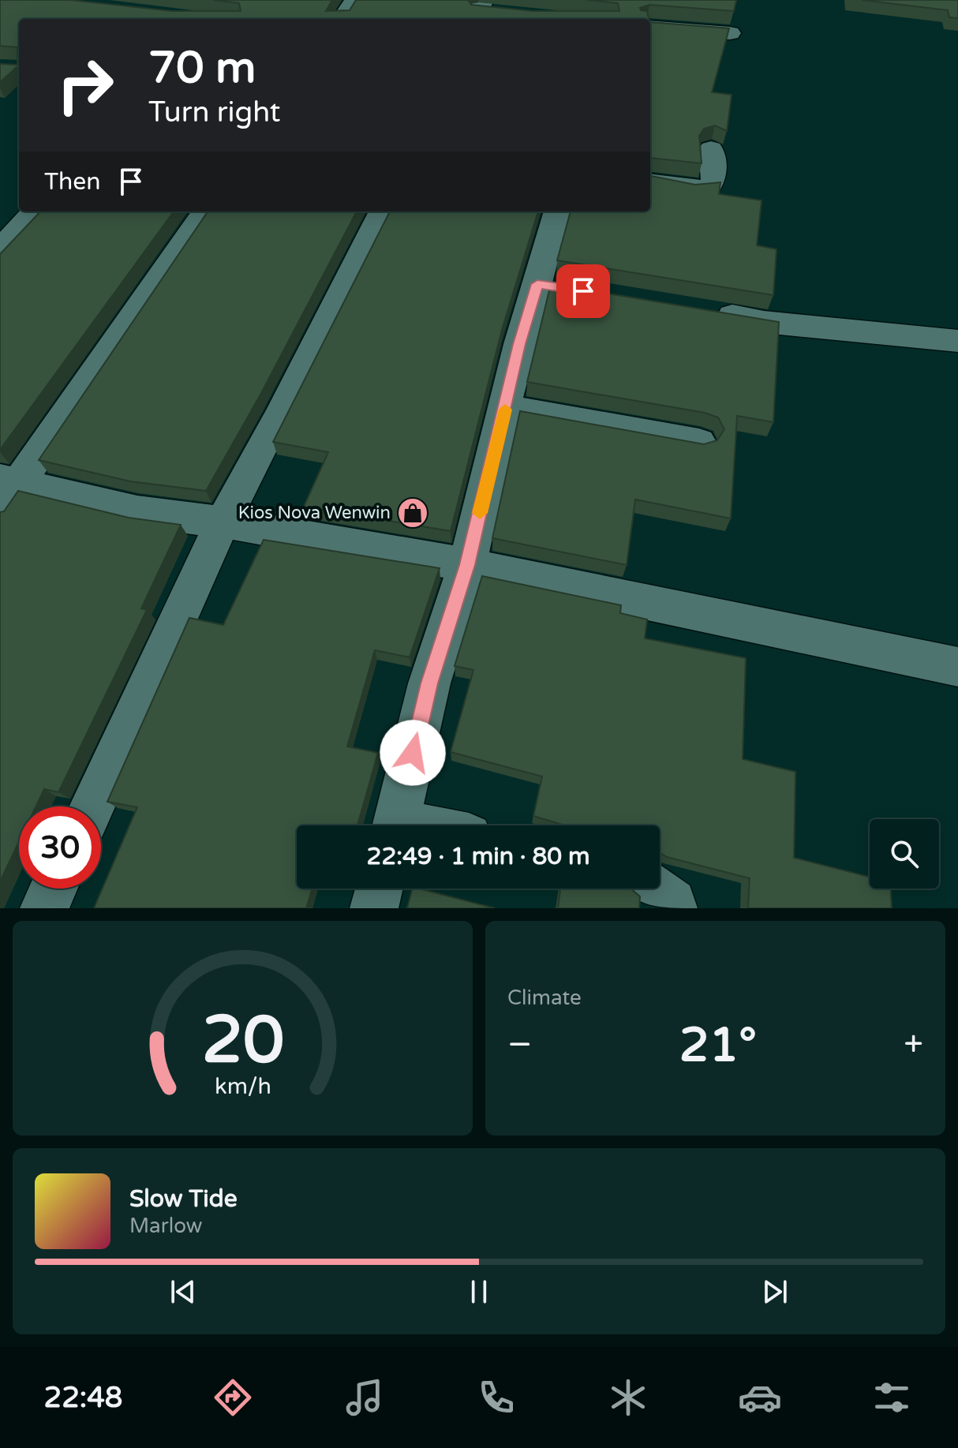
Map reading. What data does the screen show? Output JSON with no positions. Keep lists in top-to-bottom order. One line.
{"places":{"shop":["Kios Nova Wenwin"]},"page":{"turn":["70 m","Turn right"],"then":"Then","limit":"30","trip":"22:49 · 1 min · 80 m","tile":"Climate","heat":["−","21°","+"],"song":["Slow Tide","Marlow"],"tabs":"22:48","gauge":["20","km/h"]}}
